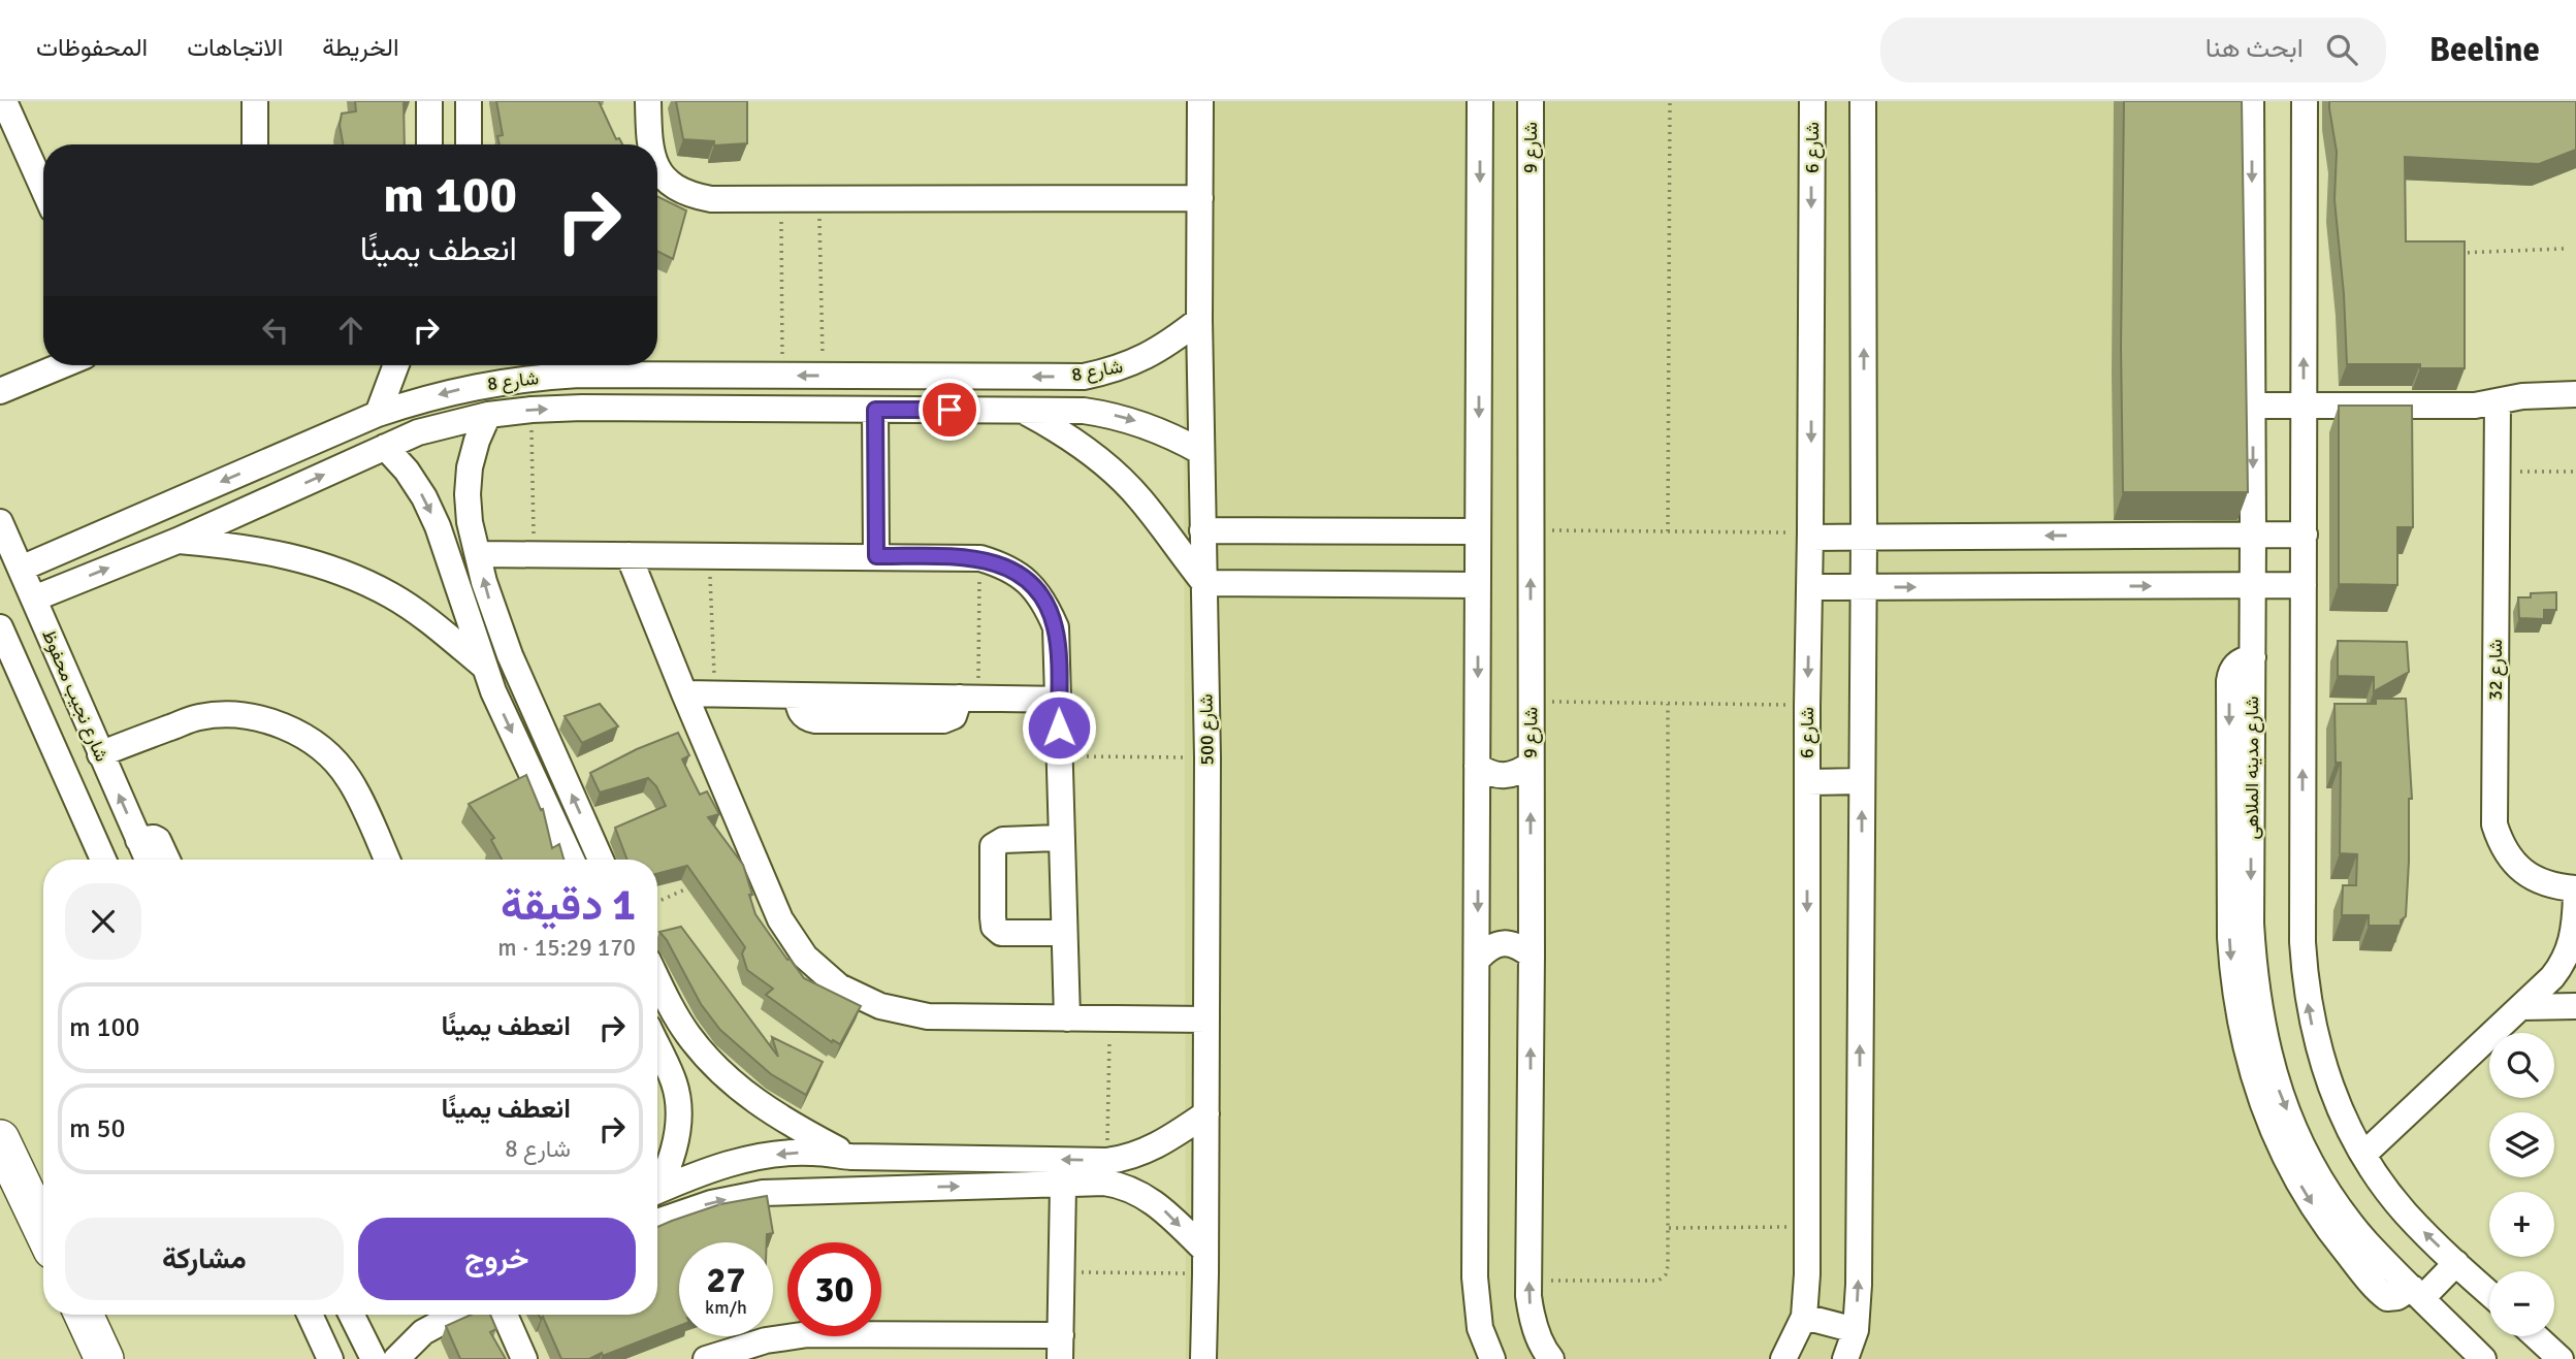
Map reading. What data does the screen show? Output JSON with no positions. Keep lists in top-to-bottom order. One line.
{"streets":{"street":["شارع 9","شارع 6","شارع 8","شارع 32","شارع نجيب محفوظ","شارع 500","شارع مدينه الملاهى"]},"crossings":[["شارع 8","شارع نجيب محفوظ"],["شارع 8","شارع 500"]],"page":{"header":"Beeline","search":"ابحث هنا","nav":["الخريطة","الاتجاهات","المحفوظات"],"turn":["100 m","انعطف يمينًا"],"heading":["1 دقيقة","170 m · 15:29"],"list":[{"name":"انعطف يمينًا","value":"100 m"},{"name":"انعطف يمينًا","note":"شارع 8","value":"50 m"}],"map_buttons":["+","−"],"buttons":["خروج","مشاركة"],"speed":"27 km/h","limit":"30"}}
